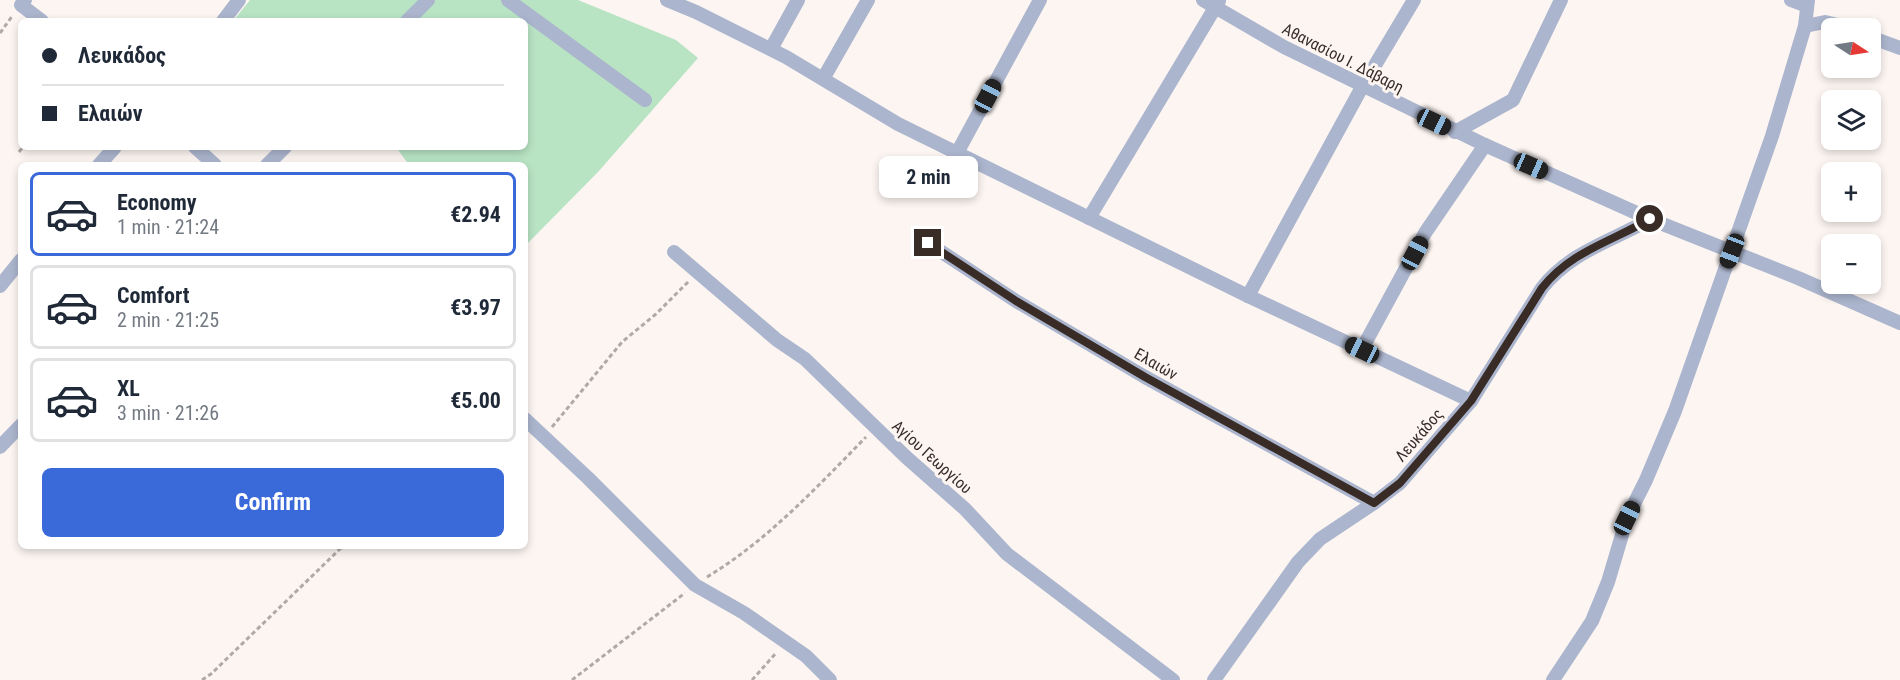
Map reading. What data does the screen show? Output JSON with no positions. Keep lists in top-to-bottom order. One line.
{"streets":{"street":["Αθανασίου Ι. Δάβαρη","Ελαιών","Λευκάδος","Αγίου Γεωργίου"]},"crossings":[["Αθανασίου Ι. Δάβαρη","Λευκάδος"],["Ελαιών","Λευκάδος"]],"north":"right","page":{"map_buttons":["+","−"],"banner":["Λευκάδος","Ελαιών"],"bubble":"2 min","list":[{"name":"Economy","note":"1 min · 21:24","value":"€2.94"},{"name":"Comfort","note":"2 min · 21:25","value":"€3.97"},{"name":"XL","note":"3 min · 21:26","value":"€5.00"}],"buttons":"Confirm"}}
